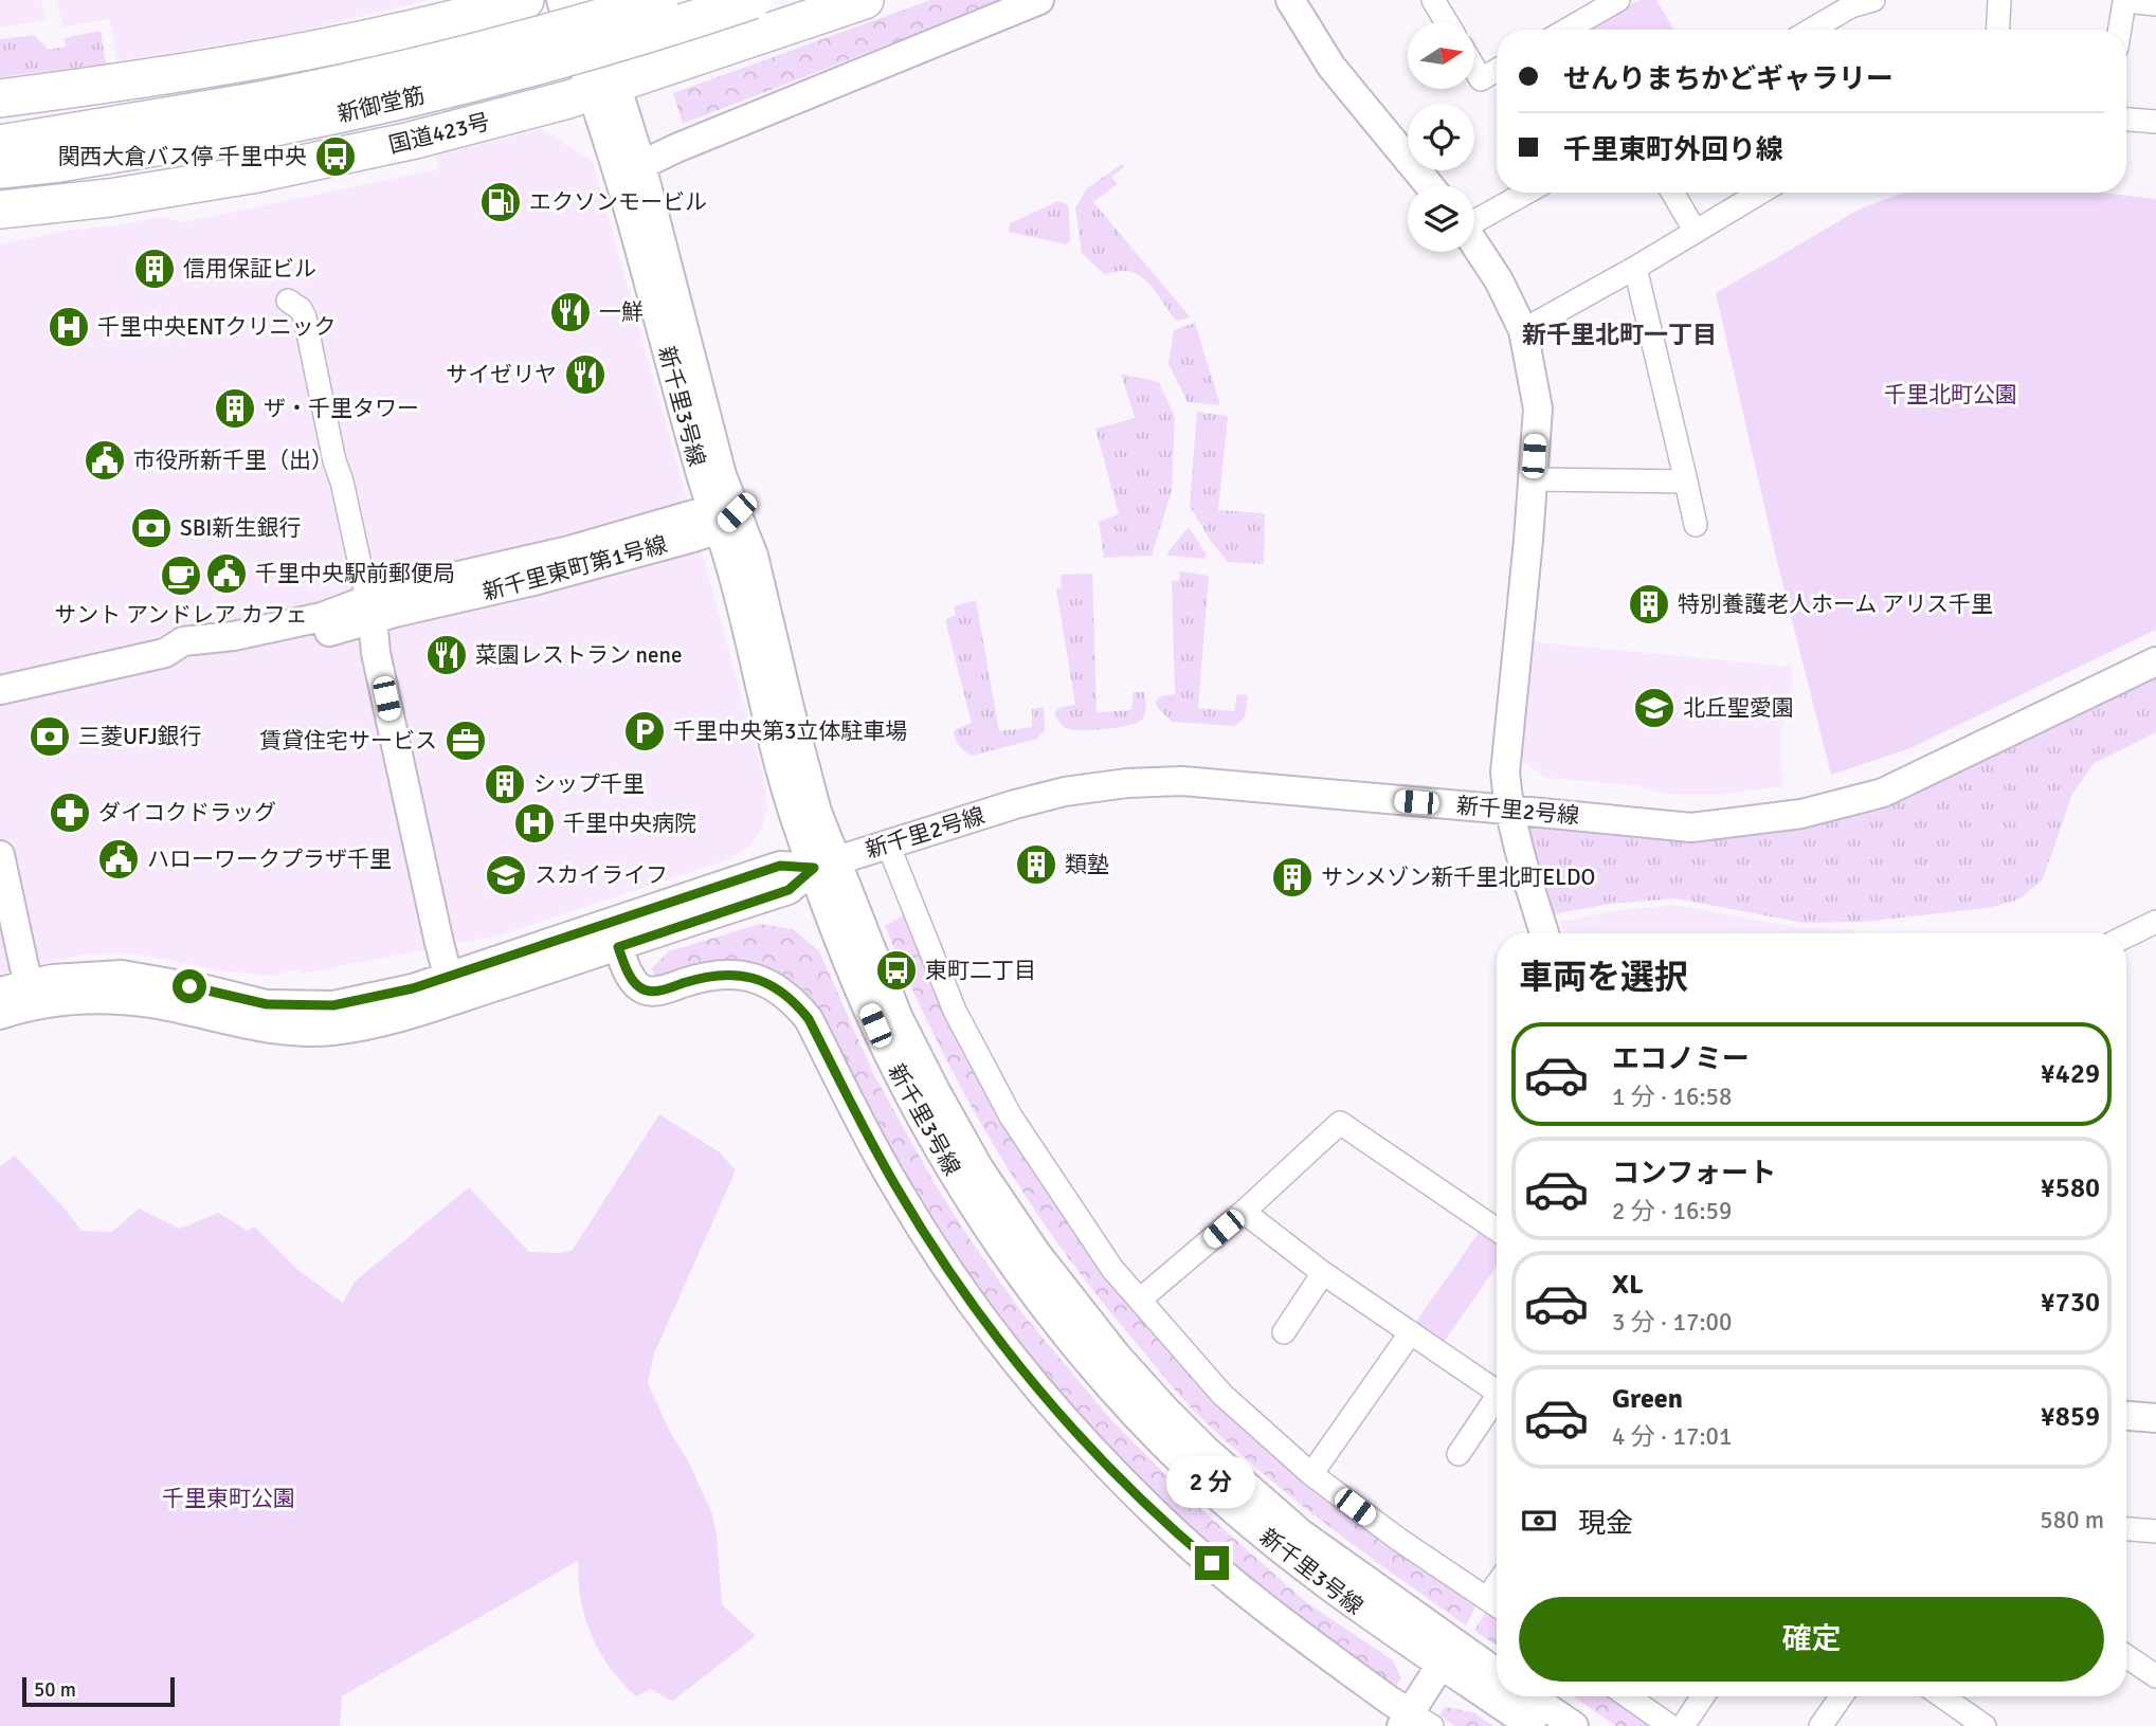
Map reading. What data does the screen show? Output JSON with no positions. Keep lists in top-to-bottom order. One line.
{"streets":{"highway":["新御堂筋","国道423号"],"street":["新千里3号線","新千里東町第1号線","新千里2号線"]},"crossings":[["国道423号","新千里3号線"],["新千里3号線","新千里東町第1号線"],["新千里3号線","新千里2号線"]],"districts":["新千里北町一丁目"],"parks":["千里北町公園","千里東町公園"],"places":{"bus stop":["関西大倉バス停 千里中央","東町二丁目"],"fuel station":["エクソンモービル"],"building":["信用保証ビル","ザ・千里タワー","特別養護老人ホーム アリス千里","シップ千里","類塾","サンメゾン新千里北町ELDO"],"restaurant":["一鮮","サイゼリヤ","菜園レストラン nene"],"hospital":["千里中央ENTクリニック","千里中央病院"],"public building":["市役所新千里（出）","千里中央駅前郵便局","ハローワークプラザ千里"],"bank":["SBI新生銀行","三菱UFJ銀行"],"cafe":["サント アンドレア カフェ"],"school or university":["北丘聖愛園","スカイライフ"],"parking":["千里中央第3立体駐車場"],"office":["賃貸住宅サービス"],"pharmacy":["ダイコクドラッグ"]},"scale_bar":"50 m","north":"right","page":{"banner":["せんりまちかどギャラリー","千里東町外回り線"],"heading":"車両を選択","list":[{"name":"エコノミー","note":"1 分 · 16:58","value":"¥429"},{"name":"コンフォート","note":"2 分 · 16:59","value":"¥580"},{"name":"XL","note":"3 分 · 17:00","value":"¥730"},{"name":"Green","note":"4 分 · 17:01","value":"¥859"}],"bubble":"2 分","pay":["現金","580 m"],"buttons":"確定","scale":"50 m"}}
